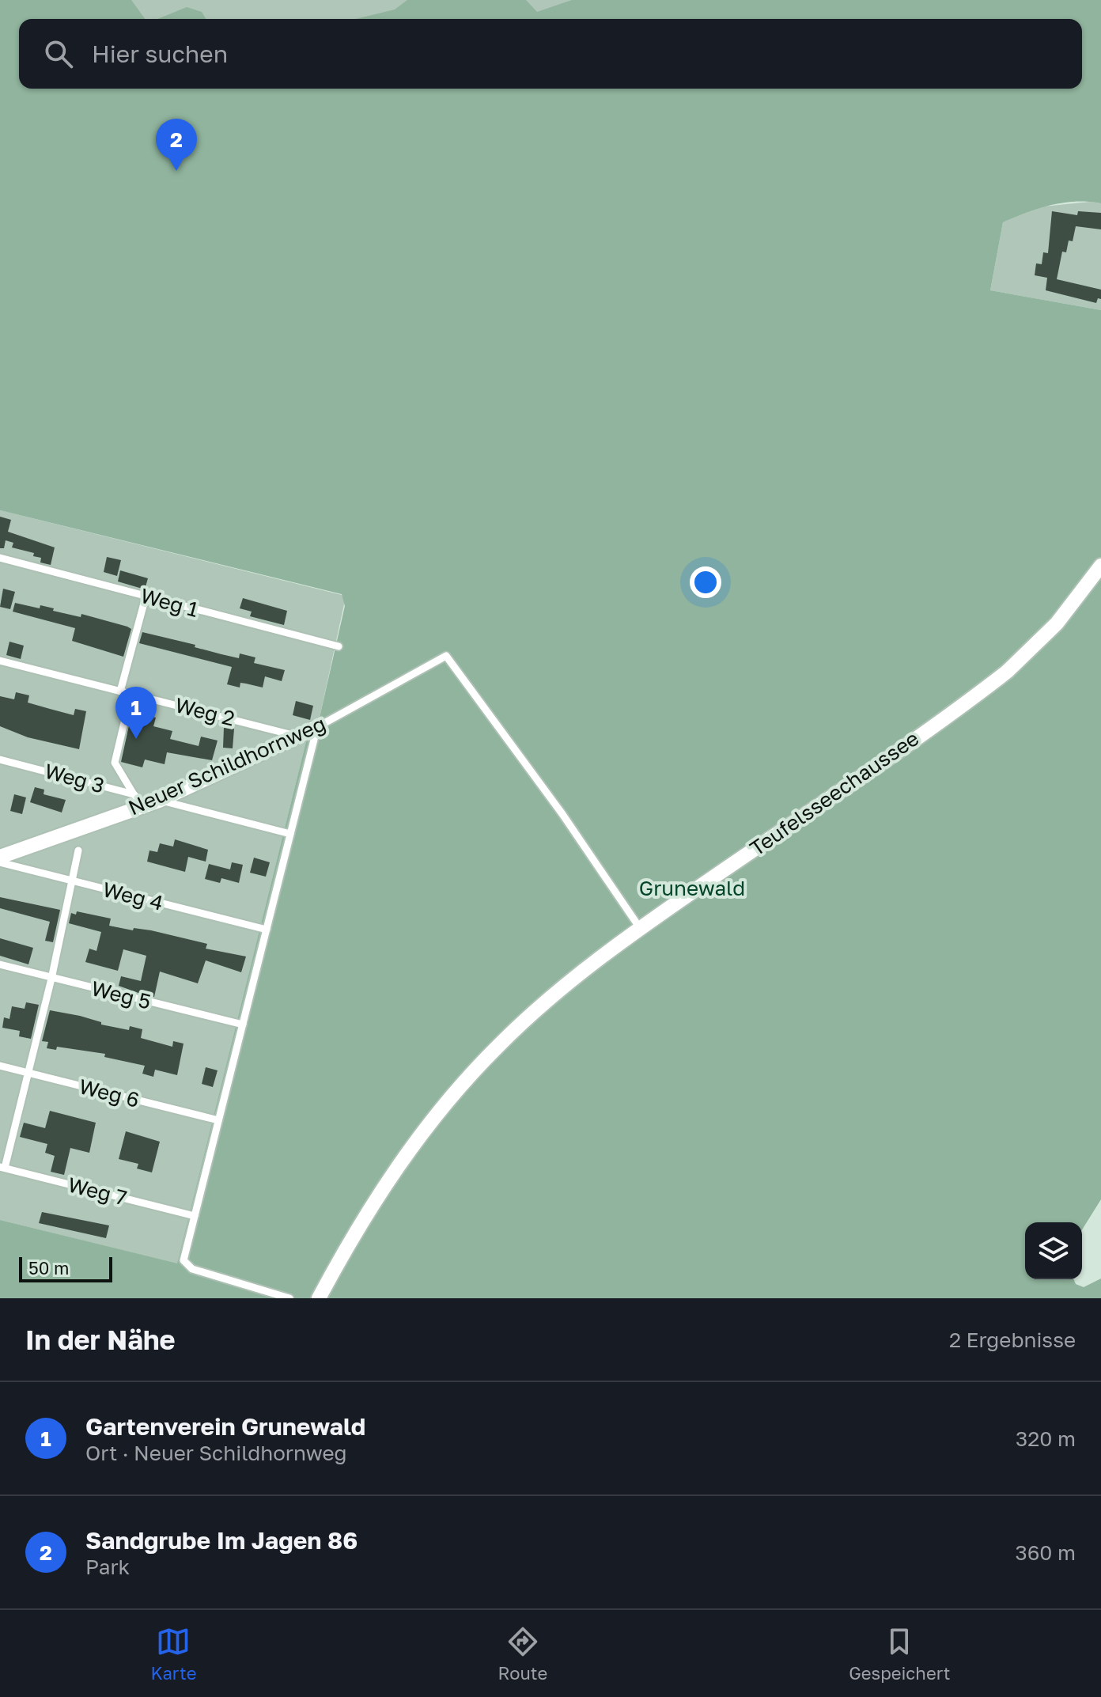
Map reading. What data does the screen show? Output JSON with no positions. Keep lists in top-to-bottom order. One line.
{"streets":{"street":["Neuer Schildhornweg","Teufelsseechaussee"],"lane":["Weg 1","Weg 2","Weg 3","Weg 4","Weg 5","Weg 6","Weg 7"]},"crossings":[["Weg 2","Neuer Schildhornweg"],["Neuer Schildhornweg","Teufelsseechaussee"]],"parks":["Grunewald"],"scale_bar":"50 m","page":{"search":"Hier suchen","pins":["2","1"],"scale":"50 m","heading":["In der Nähe","2 Ergebnisse"],"list":[{"mark":"1","name":"Gartenverein Grunewald","note":"Ort · Neuer Schildhornweg","value":"320 m"},{"mark":"2","name":"Sandgrube Im Jagen 86","note":"Park","value":"360 m"}],"nav":["Karte","Route","Gespeichert"]}}
